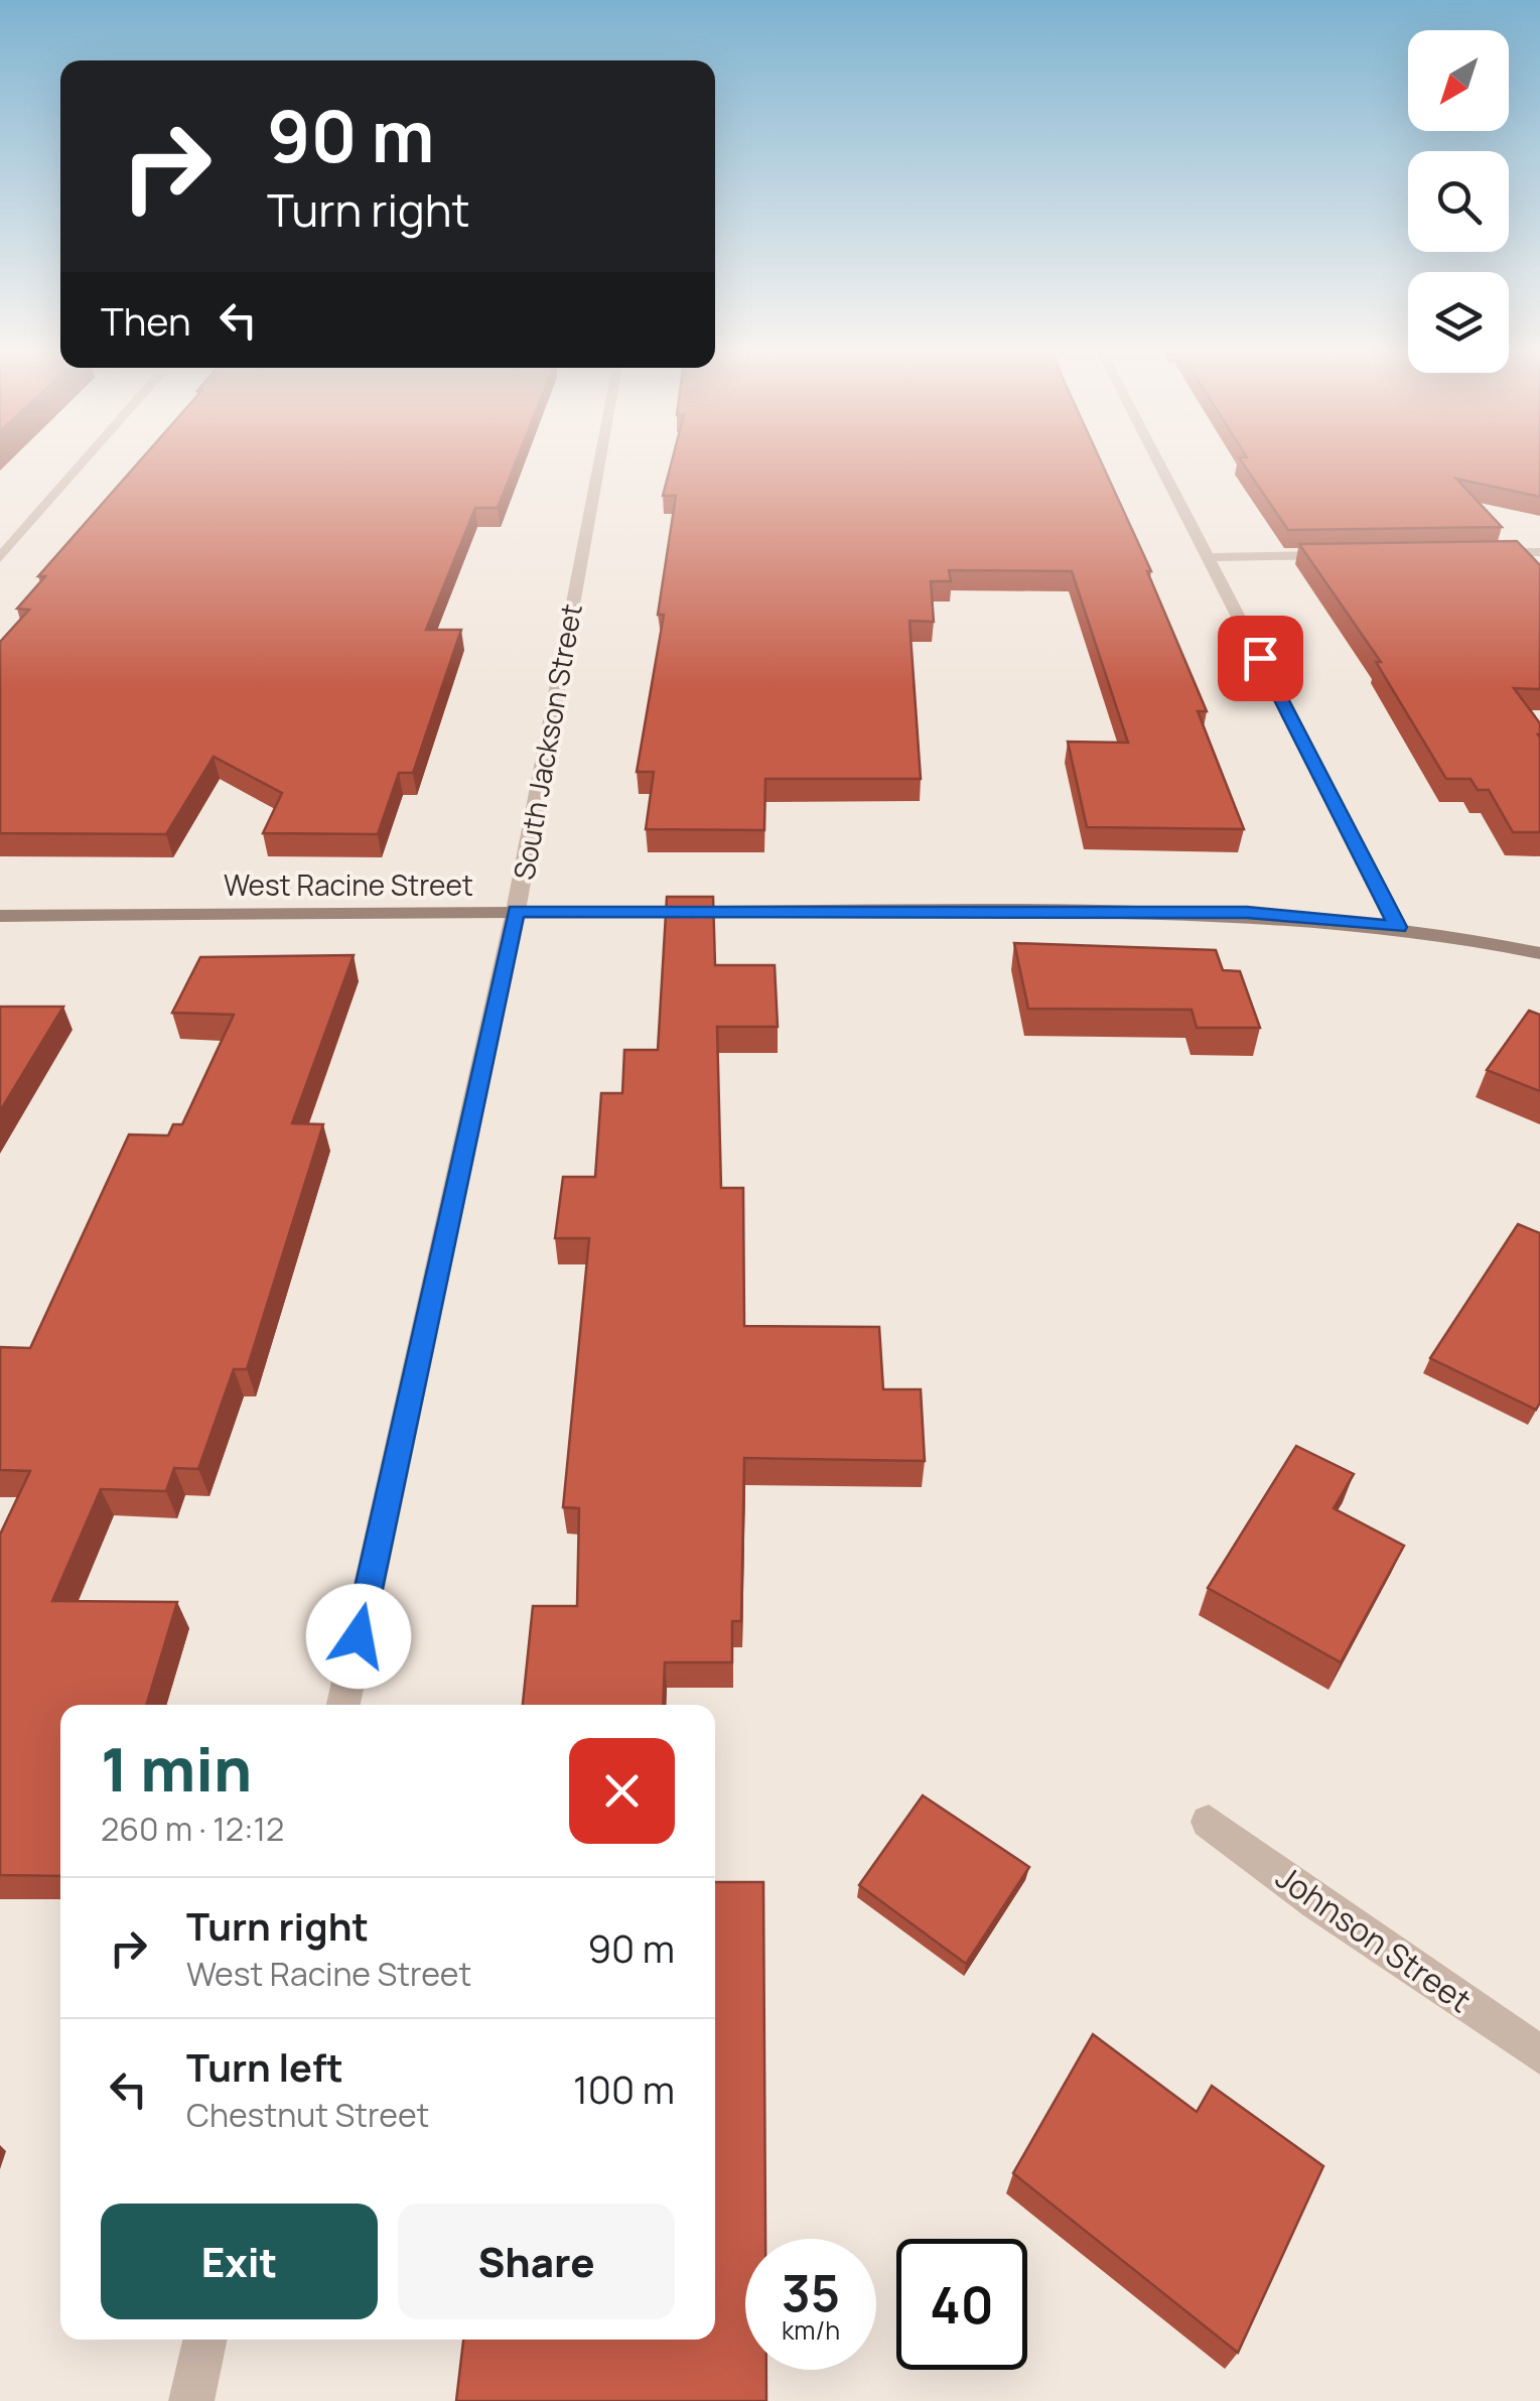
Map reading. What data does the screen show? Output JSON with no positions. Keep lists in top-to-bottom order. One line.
{"streets":{"main road":["West Racine Street"],"street":["South Jackson Street","Johnson Street"]},"crossings":[["South Jackson Street","West Racine Street"]],"north":"bottom left","page":{"turn":["90 m","Turn right"],"then":"Then","heading":["1 min","260 m · 12:12"],"list":[{"name":"Turn right","note":"West Racine Street","value":"90 m"},{"name":"Turn left","note":"Chestnut Street","value":"100 m"}],"buttons":["Exit","Share"],"speed":"35 km/h","limit":"40"}}
